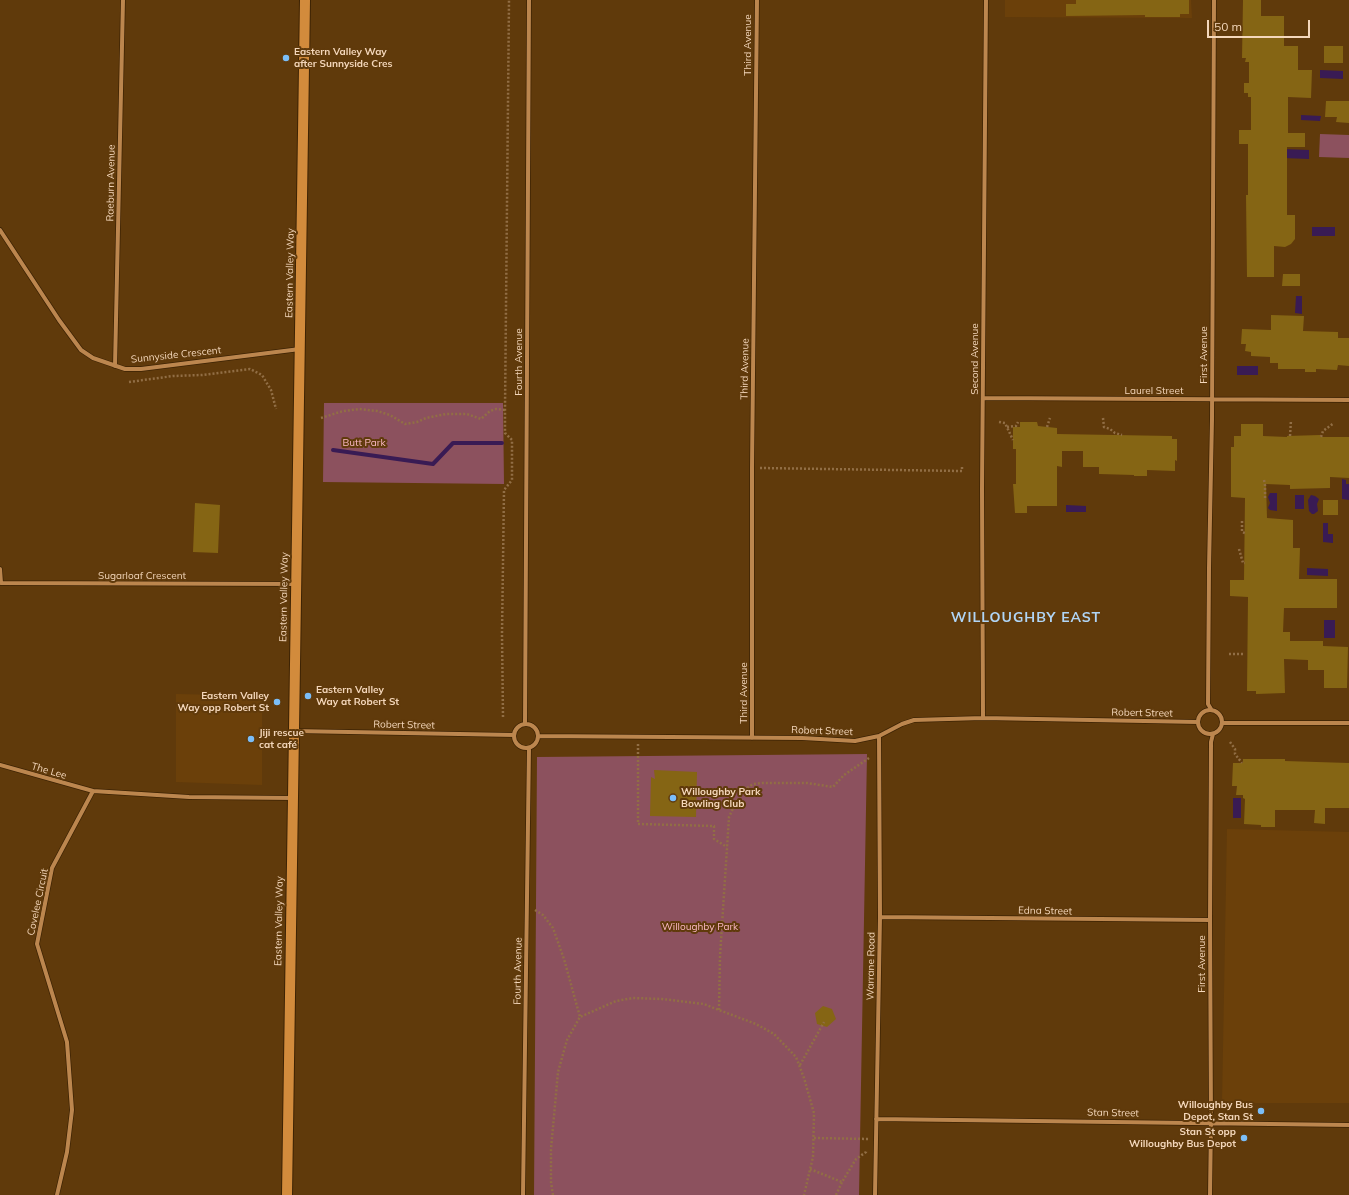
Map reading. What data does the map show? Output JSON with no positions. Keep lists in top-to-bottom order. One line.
{"streets":{"main road":["Eastern Valley Way"],"street":["Third Avenue","Raeburn Avenue","Sunnyside Crescent","First Avenue","Second Avenue","Fourth Avenue","Laurel Street","Sugarloaf Crescent","Robert Street","The Lee","Covelee Circuit","Edna Street","Warrane Road","Stan Street"]},"crossings":[["Third Avenue","Robert Street"],["Raeburn Avenue","Sunnyside Crescent"],["Eastern Valley Way","Sunnyside Crescent"],["Eastern Valley Way","Sugarloaf Crescent"],["Eastern Valley Way","Robert Street"],["First Avenue","Laurel Street"],["First Avenue","Robert Street"],["First Avenue","Edna Street"],["First Avenue","Stan Street"],["Second Avenue","Laurel Street"],["Second Avenue","Robert Street"],["Fourth Avenue","Robert Street"],["Robert Street","Warrane Road"],["The Lee","Covelee Circuit"],["Edna Street","Warrane Road"],["Warrane Road","Stan Street"]],"districts":["WILLOUGHBY EAST"],"parks":["Butt Park","Willoughby Park"],"places":["Eastern Valley Way after Sunnyside Cres","Eastern Valley Way at Robert St","Eastern Valley Way opp Robert St","Jiji rescue cat café","Willoughby Park Bowling Club","Willoughby Bus Depot, Stan St","Stan St opp Willoughby Bus Depot"],"scale_bar":"50 m"}
